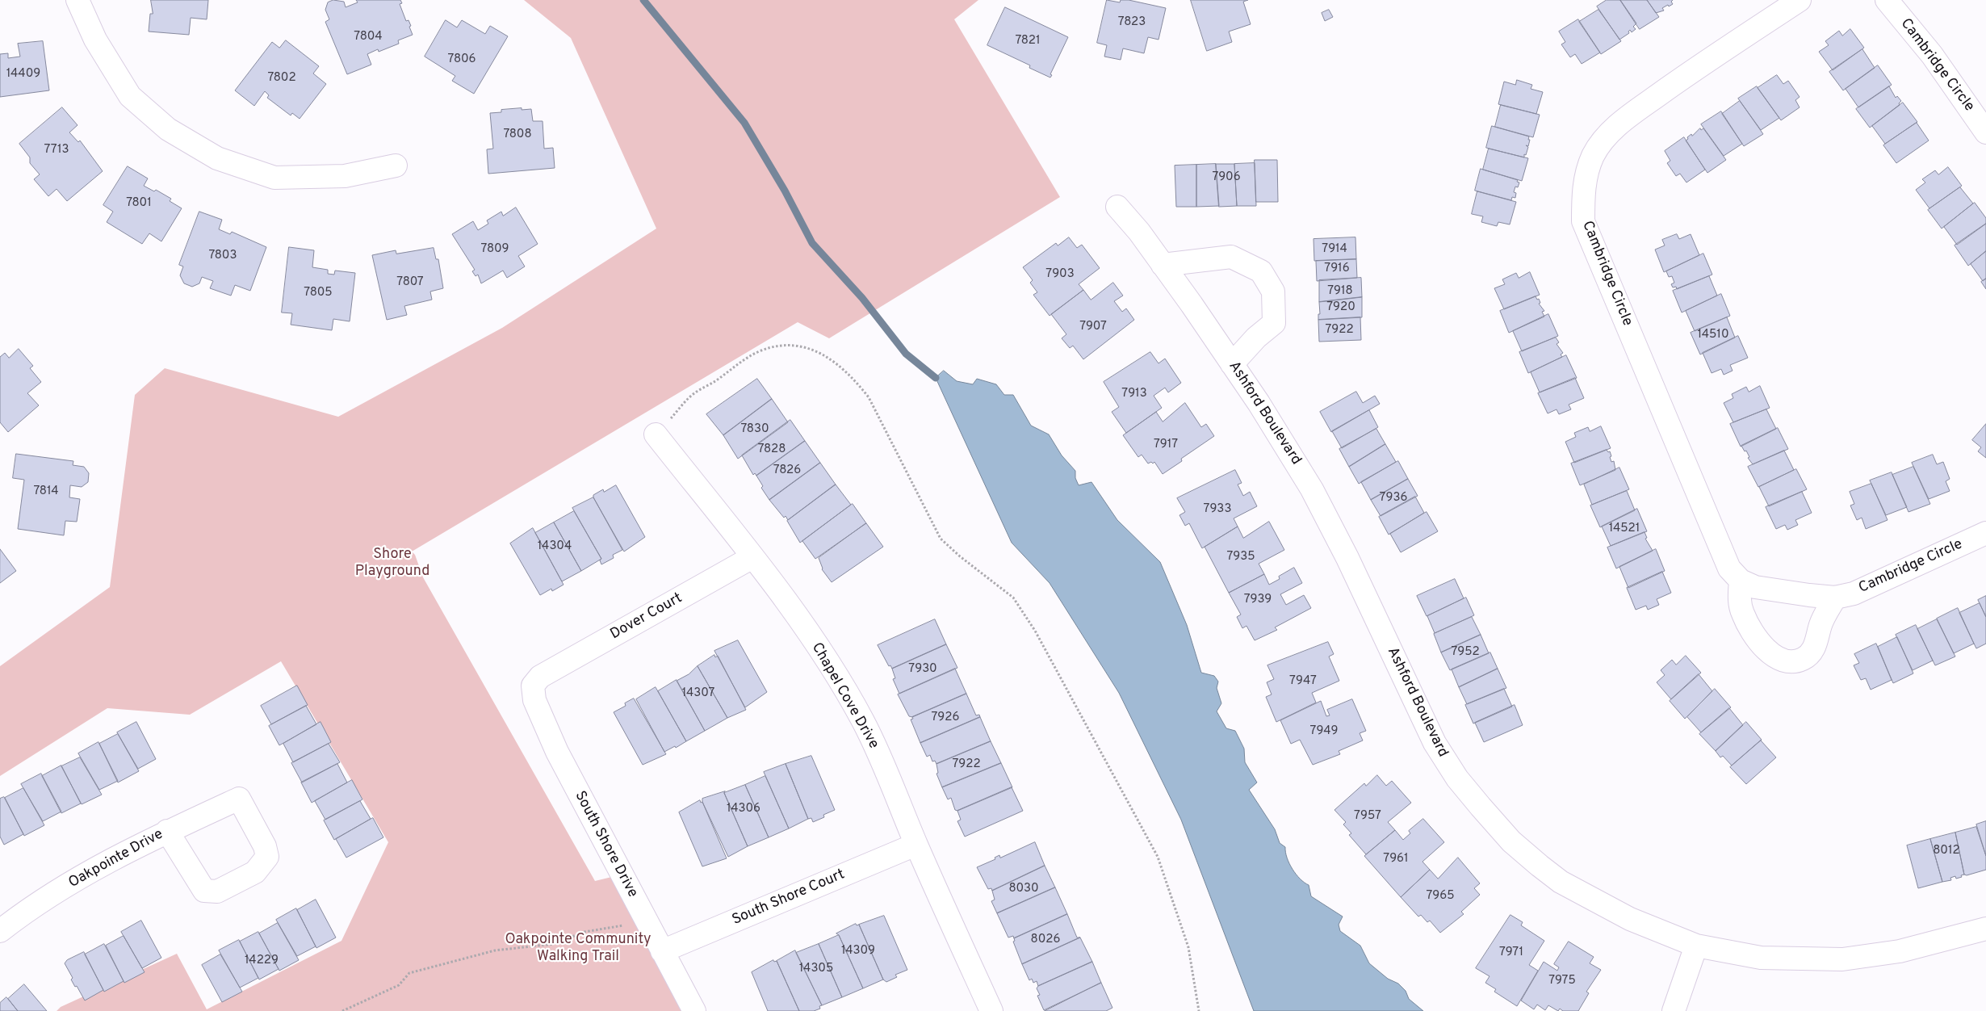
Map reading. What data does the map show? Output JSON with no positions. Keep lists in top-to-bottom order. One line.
{"streets":{"street":["Cambridge Circle","Ashford Boulevard","Dover Court","Chapel Cove Drive","South Shore Drive","Oakpointe Drive","South Shore Court"]},"crossings":[["Dover Court","Chapel Cove Drive"],["Dover Court","South Shore Drive"],["Chapel Cove Drive","South Shore Court"],["South Shore Drive","South Shore Court"]],"parks":["Shore Playground","Oakpointe Community Walking Trail"],"house_numbers":["7823","7804","7821","7806","14409","7802","7808","7713","7906","7801","7809","7914","7803","7916","7903","7807","7918","7805","7920","7907","7922","14510","7913","7830","7917","7828","7826","7814","7936","7933","14521","14304","7935","7939","7952","7930","7947","14307","7926","7949","7922","14306","7957","8012","7961","8030","7965","8026","14309","7971","14229","14305","7975"]}
